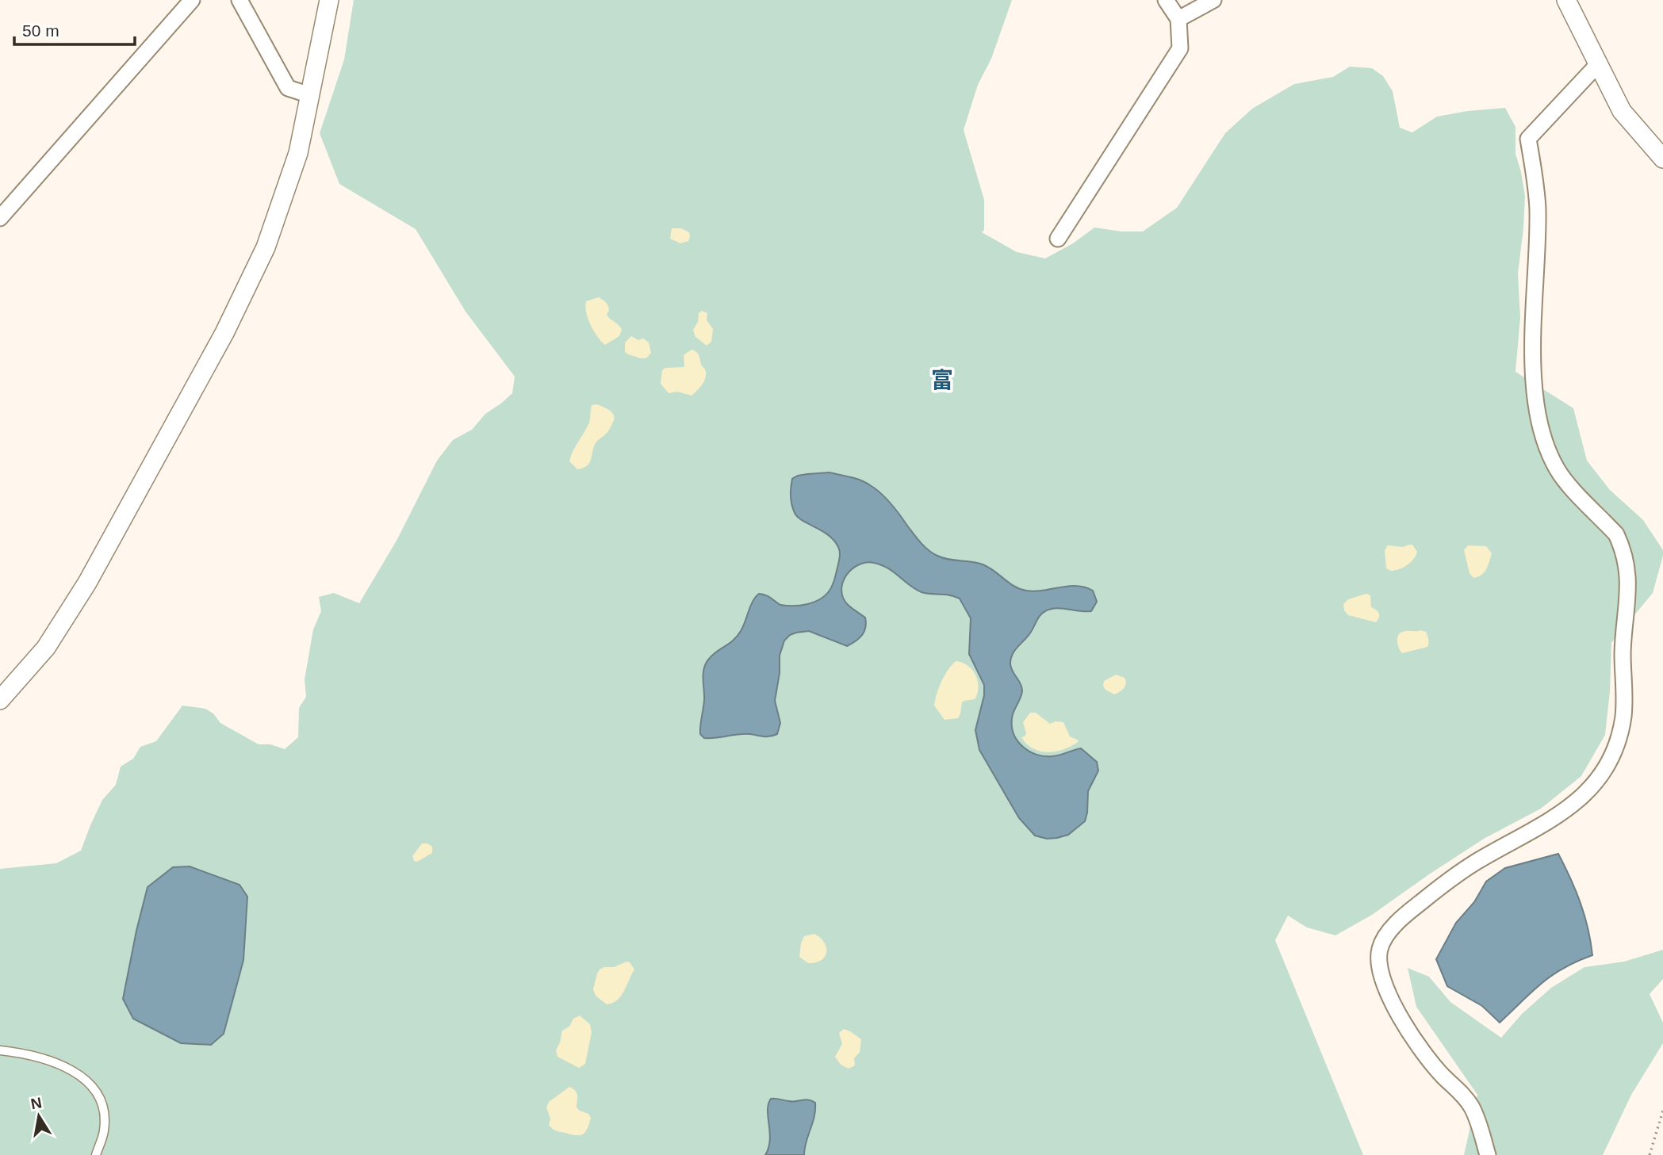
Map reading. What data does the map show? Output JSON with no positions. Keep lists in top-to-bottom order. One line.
{"districts":["富"],"scale_bar":"50 m","north":"top"}
